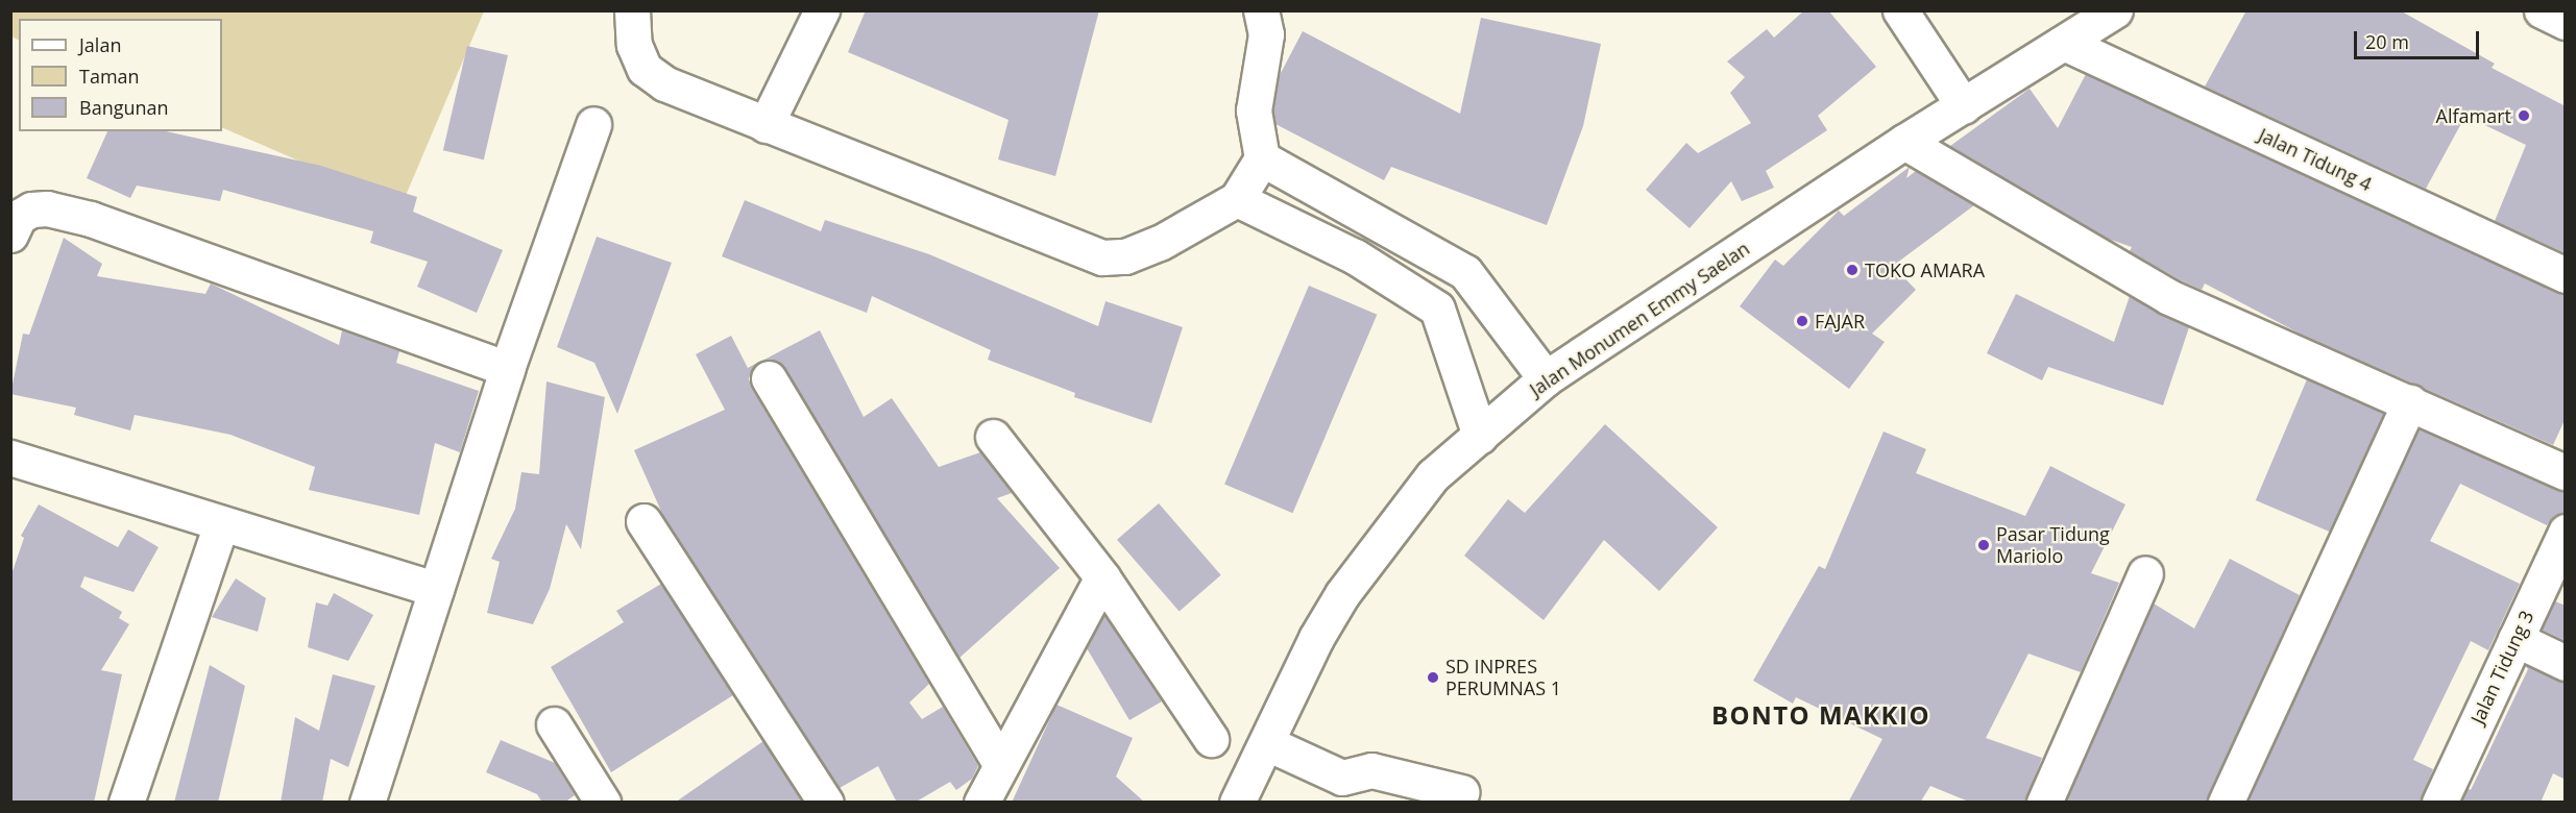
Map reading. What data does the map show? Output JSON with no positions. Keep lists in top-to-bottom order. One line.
{"streets":{"street":["Jalan Tidung 4","Jalan Monumen Emmy Saelan","Jalan Tidung 3"]},"crossings":[["Jalan Tidung 4","Jalan Monumen Emmy Saelan"]],"districts":["BONTO MAKKIO"],"places":["Alfamart","TOKO AMARA","FAJAR","Pasar Tidung Mariolo","SD INPRES PERUMNAS 1"],"legend":["Jalan","Taman","Bangunan"],"scale_bar":"20 m"}
